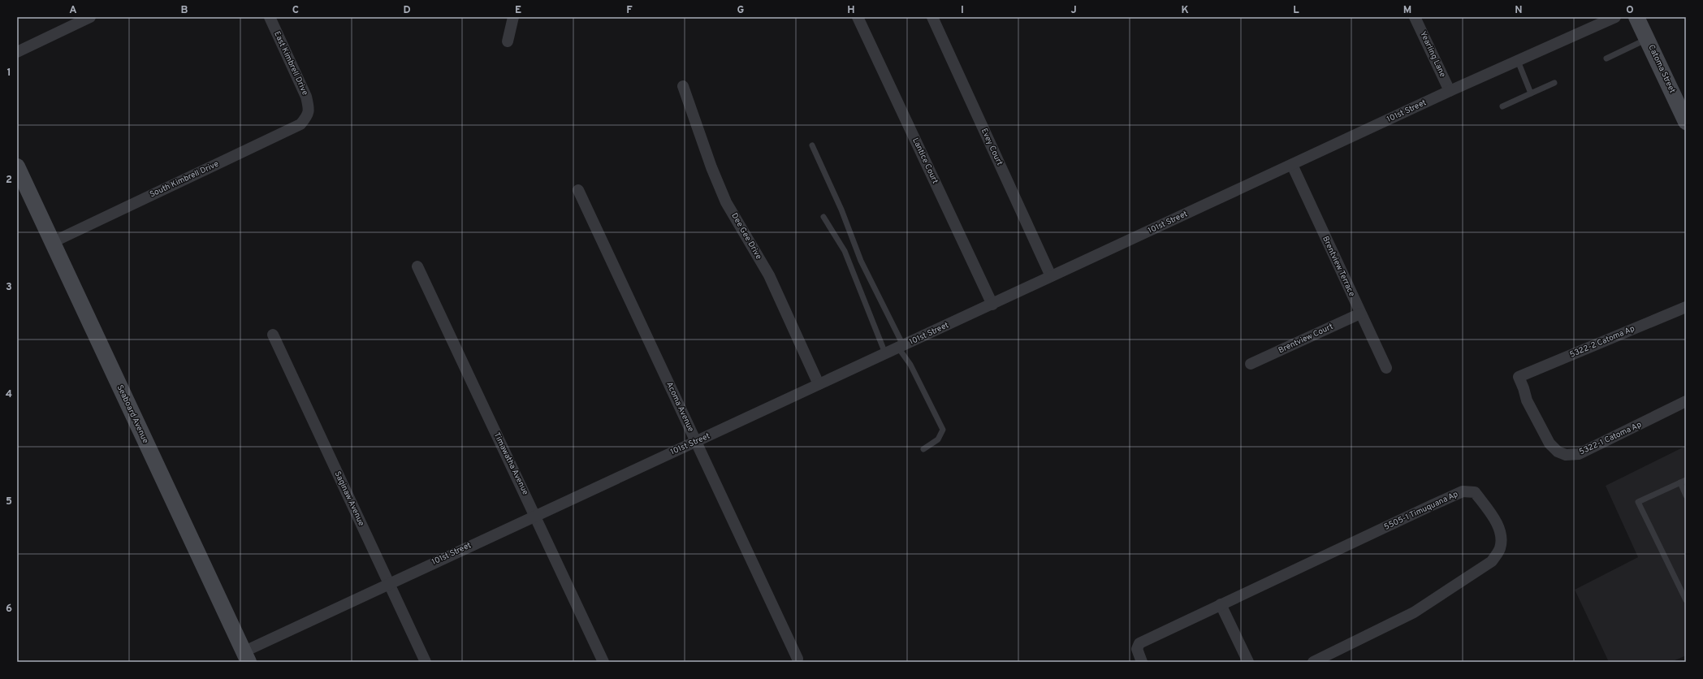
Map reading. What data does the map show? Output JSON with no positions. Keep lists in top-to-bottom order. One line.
{"streets":{"street":["Yearling Lane","East Kimbrell Drive","Catoma Street","101st Street","Evey Court","Lantice Court","South Kimbrell Drive","Dee Gee Drive","Brentview Terrace","Brentview Court","5322-2 Catoma Ap","Acoma Avenue","Seaboard Avenue","5322-1 Catoma Ap","Timawatha Avenue","Saginaw Avenue","5505-1 Timuquana Ap"]},"crossings":[["Yearling Lane","101st Street"],["East Kimbrell Drive","South Kimbrell Drive"],["101st Street","Evey Court"],["101st Street","Lantice Court"],["101st Street","Dee Gee Drive"],["101st Street","Brentview Terrace"],["101st Street","Acoma Avenue"],["101st Street","Seaboard Avenue"],["101st Street","Timawatha Avenue"],["101st Street","Saginaw Avenue"],["South Kimbrell Drive","Seaboard Avenue"],["Brentview Terrace","Brentview Court"],["5322-2 Catoma Ap","5322-1 Catoma Ap"]],"grid":{"columns":["A","B","C","D","E","F","G","H","I","J","K","L","M","N","O"],"rows":["1","2","3","4","5","6"]}}
